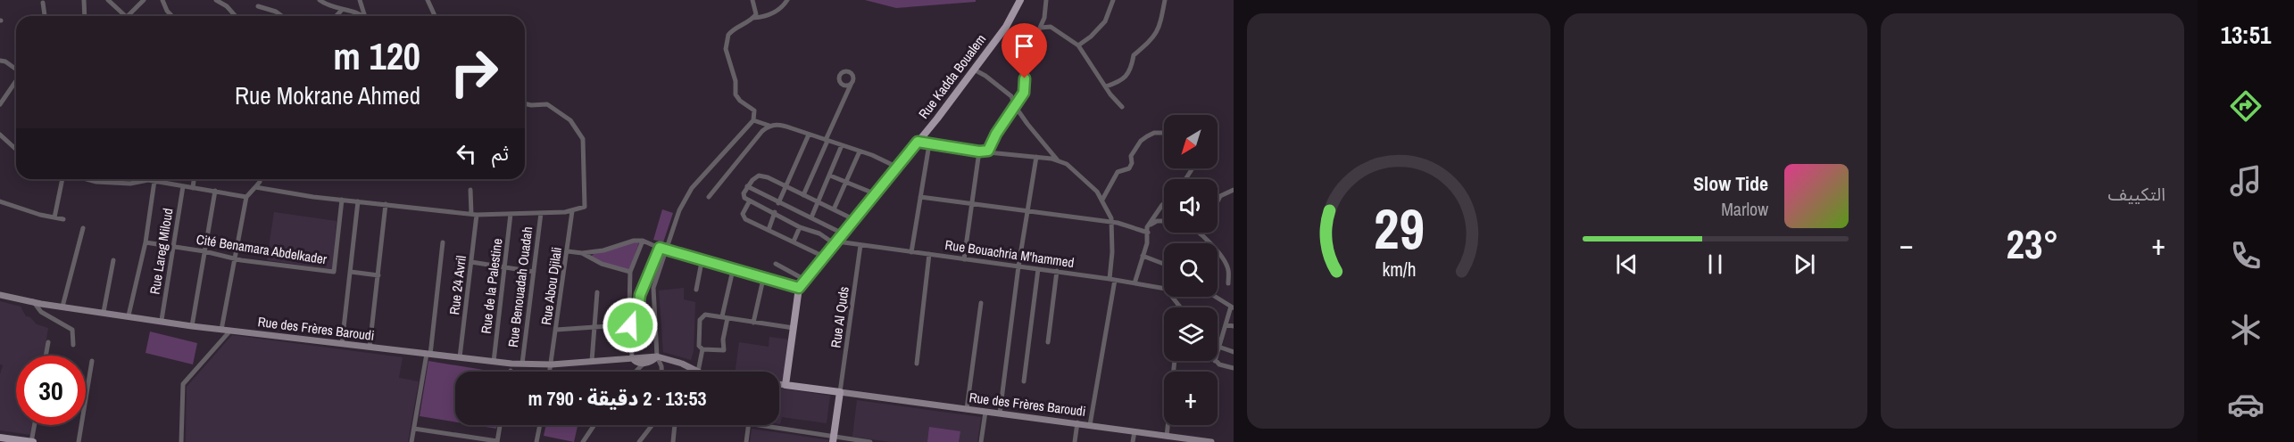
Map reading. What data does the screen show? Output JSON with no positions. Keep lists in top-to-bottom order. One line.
{"streets":{"main road":["Rue Kadda Boualem"],"street":["Cité Benamara Abdelkader","Rue Lareg Miloud","Rue Bouachria M'hammed","Rue 24 Avril","Rue de la Palestine","Rue Abou Djilali","Rue Benouadah Ouadah","Rue Al Quds","Rue des Frères Baroudi"]},"crossings":[["Rue Kadda Boualem","Rue Bouachria M'hammed"],["Cité Benamara Abdelkader","Rue Lareg Miloud"],["Rue Lareg Miloud","Rue des Frères Baroudi"],["Rue Bouachria M'hammed","Rue Al Quds"],["Rue 24 Avril","Rue des Frères Baroudi"],["Rue de la Palestine","Rue des Frères Baroudi"],["Rue Abou Djilali","Rue des Frères Baroudi"],["Rue Benouadah Ouadah","Rue des Frères Baroudi"],["Rue Al Quds","Rue des Frères Baroudi"]],"north":"bottom left","page":{"tabs":"13:51","tile":"التكييف","turn":["120 m","Rue Mokrane Ahmed"],"map_buttons":"+","then":"ثم","song":["Slow Tide","Marlow"],"heat":["−","23°","+"],"limit":"30","trip":"13:53 · 2 دقيقة · 790 m","gauge":["29","km/h"]}}
